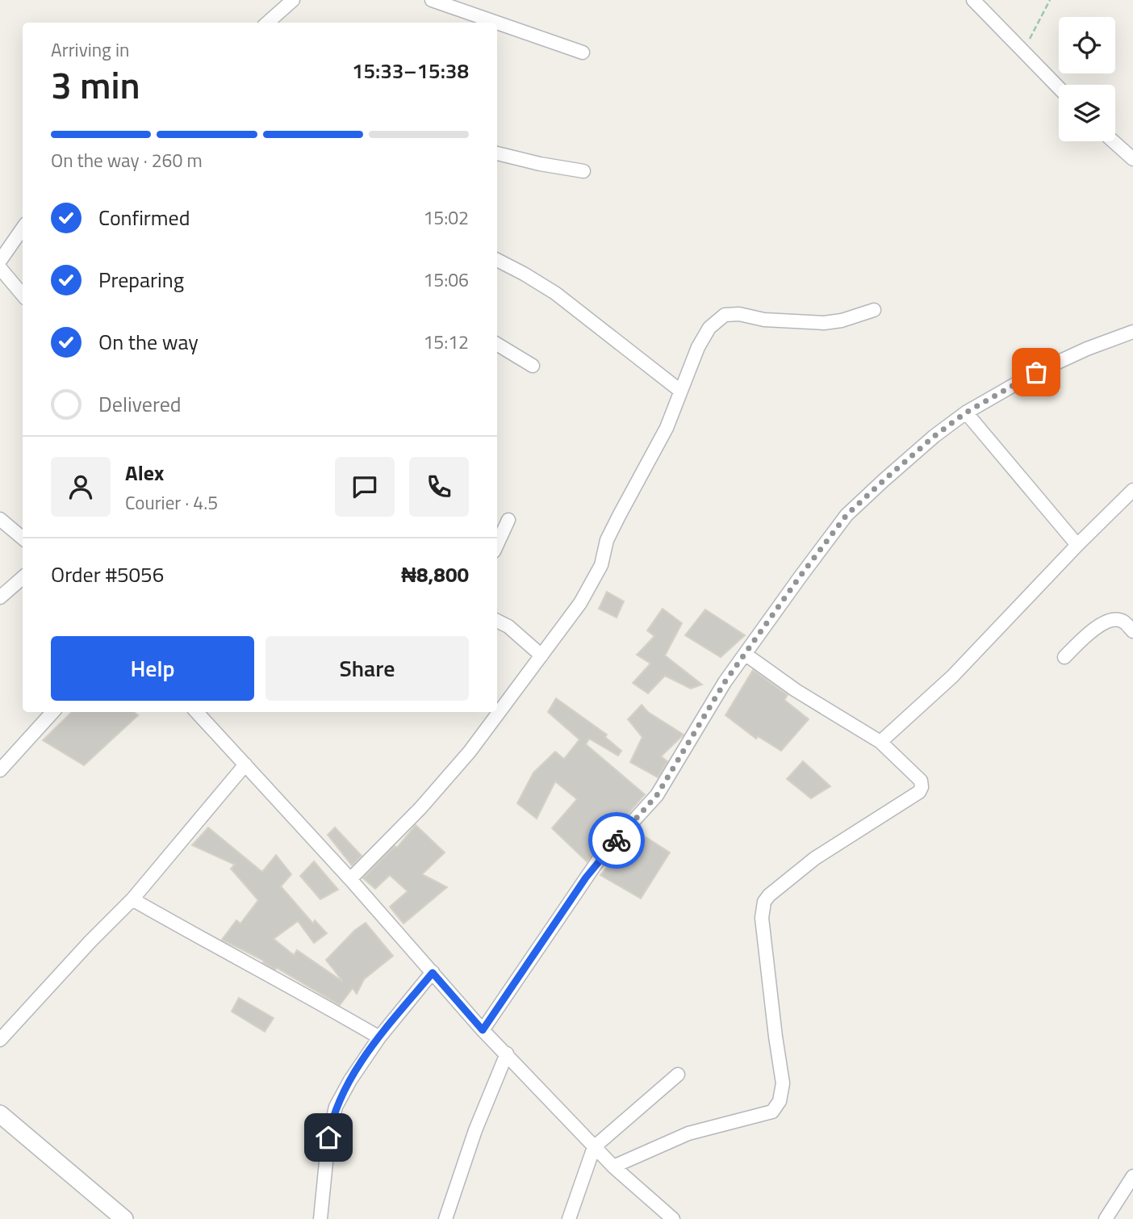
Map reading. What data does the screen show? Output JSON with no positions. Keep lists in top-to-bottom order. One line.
{"page":{"heading":["3 min","Arriving in","15:33–15:38"],"panel":["Alex","Courier · 4.5","Order #5056","₦8,800"],"bar":"On the way · 260 m","list":[["Confirmed","15:02"],["Preparing","15:06"],["On the way","15:12"],"Delivered"],"buttons":["Help","Share"]}}
